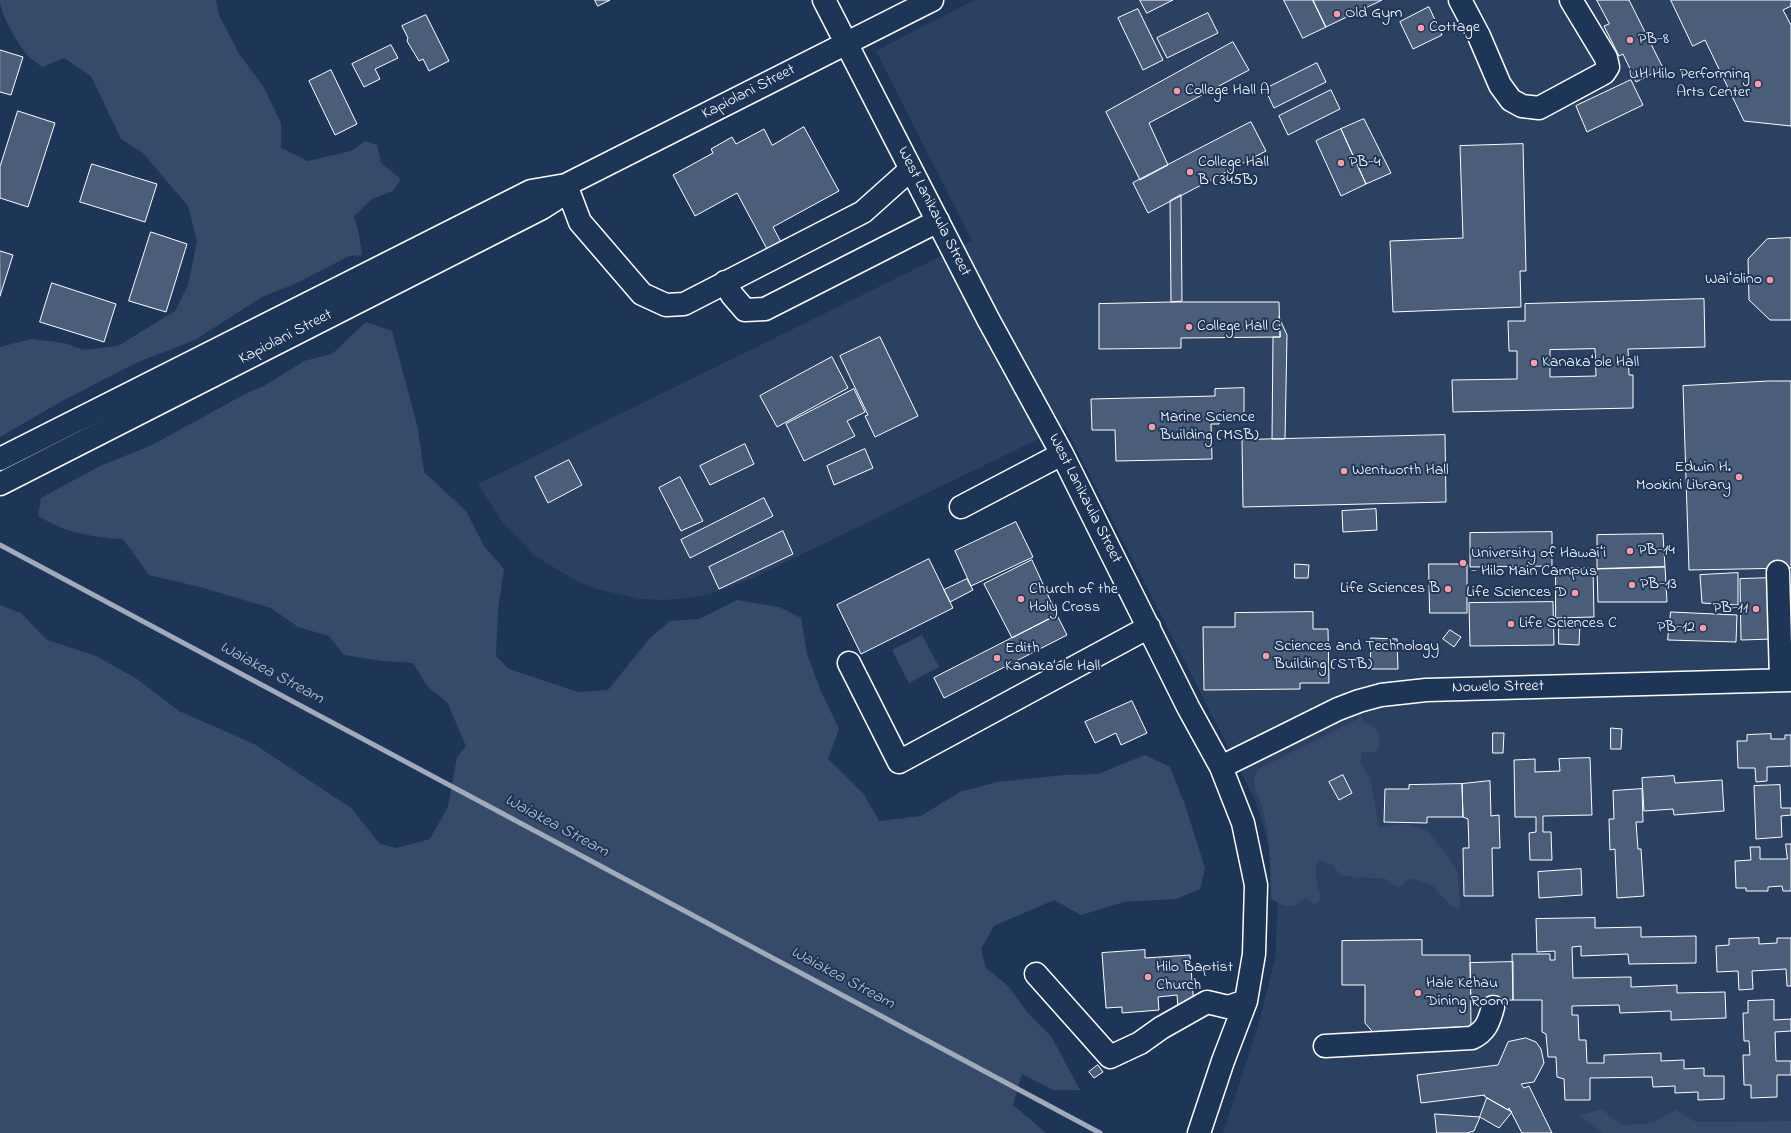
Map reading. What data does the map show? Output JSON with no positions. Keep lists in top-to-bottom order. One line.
{"streets":{"street":["Kapiolani Street","West Lanikaula Street","Nowelo Street"]},"crossings":[["Kapiolani Street","West Lanikaula Street"],["West Lanikaula Street","Nowelo Street"]],"water":["Waiakea Stream"],"places":["Old Gym","Cottage","PB-8","UH Hilo Performing Arts Center","College Hall A","PB-4","College Hall B (345B)","Waiʻōlino","College Hall C","Kanakaʻole Hall","Marine Science Building (MSB)","Wentworth Hall","Edwin H. Mookini Library","PB-14","University of Hawaiʻi - Hilo Main Campus","PB-13","Life Sciences B","Life Sciences D","Church of the Holy Cross","PB-11","Life Sciences C","PB-12","Sciences and Technology Building (STB)","Edith Kanaka‘ole Hall","Hilo Baptist Church","Hale Kehau Dining Room"]}
